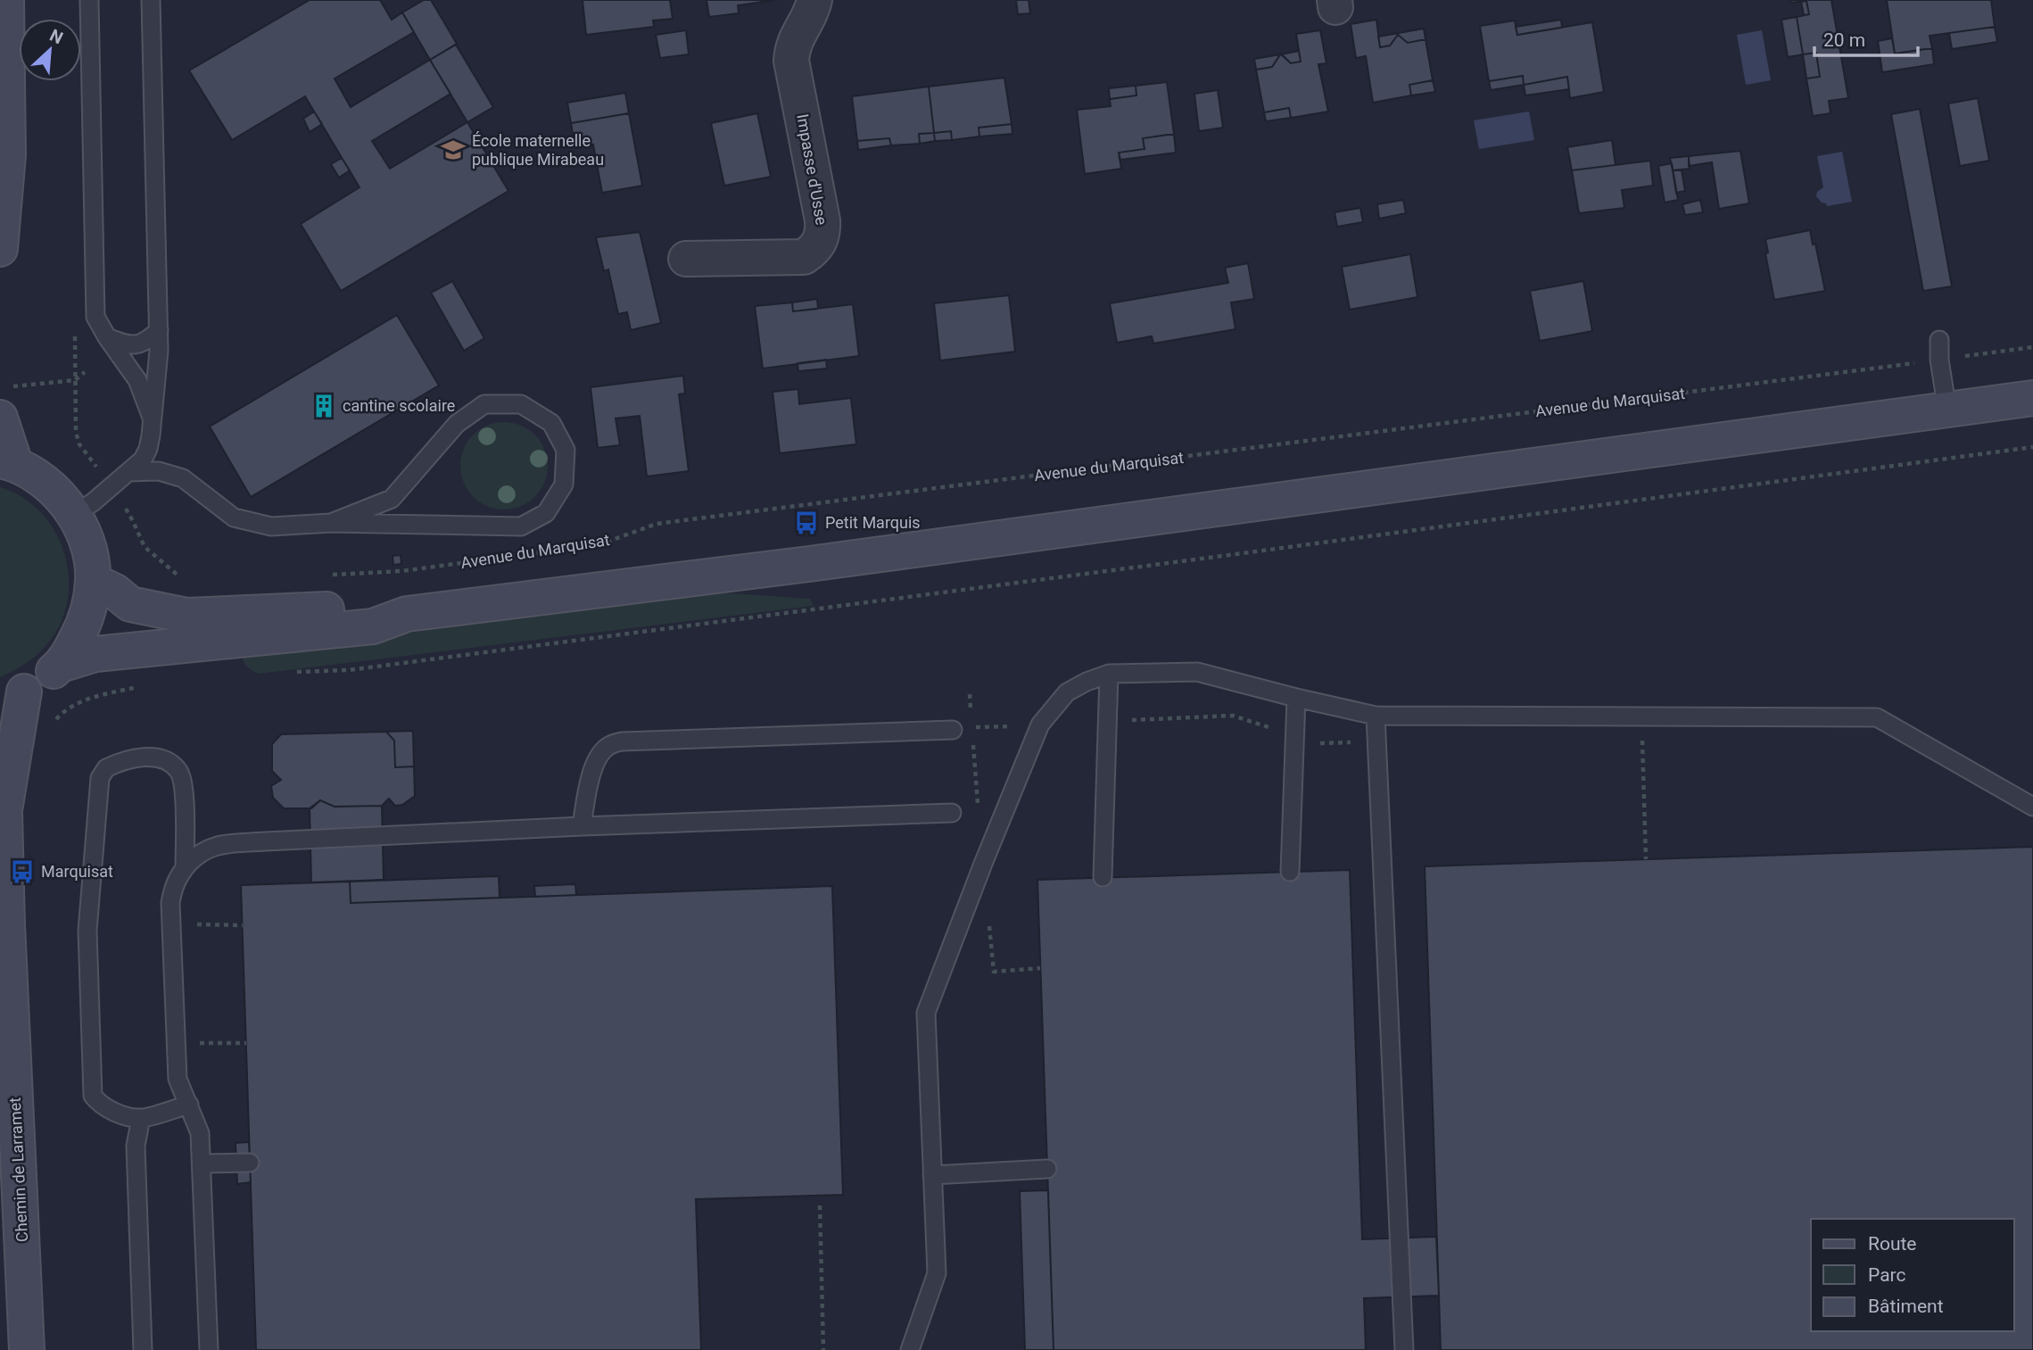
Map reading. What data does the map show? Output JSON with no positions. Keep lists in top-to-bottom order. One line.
{"streets":{"main road":["Chemin de Larramet"],"street":["Impasse d'Usse"],"path":["Avenue du Marquisat"]},"places":{"school or university":["École maternelle publique Mirabeau"],"building":["cantine scolaire"],"bus stop":["Petit Marquis","Marquisat"]},"legend":["Route","Parc","Bâtiment"],"scale_bar":"20 m","north":"top right"}
